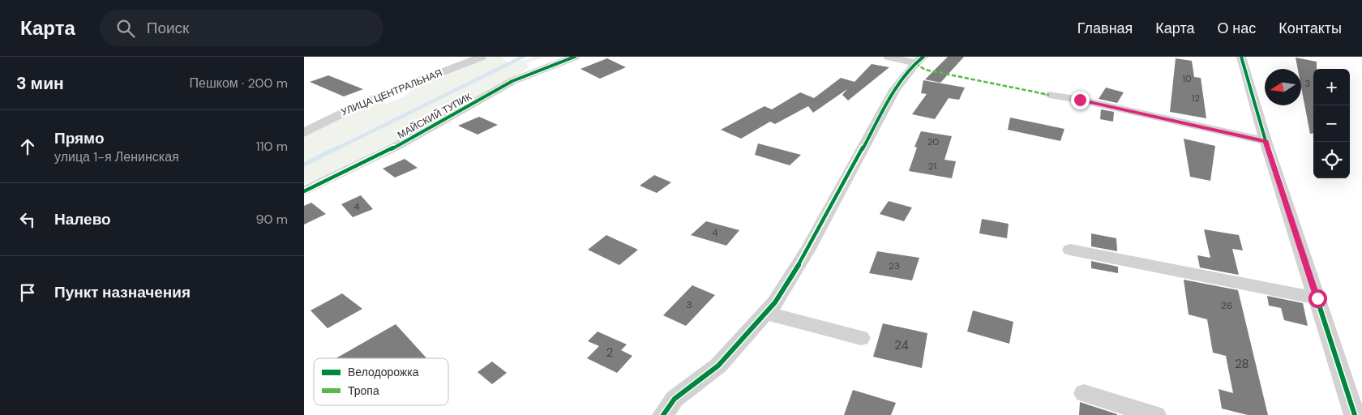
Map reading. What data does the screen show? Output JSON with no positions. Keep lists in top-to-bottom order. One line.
{"streets":{"street":["УЛИЦА ЦЕНТРАЛЬНАЯ","МАЙСКИЙ ТУПИК"]},"house_numbers":["10","3","12","20","21","4","4","23","3","26","24","2","28"],"legend":["Велодорожка","Тропа"],"north":"left","page":{"header":"Карта","search":"Поиск","nav":["Главная","Карта","О нас","Контакты"],"heading":["3 мин","Пешком · 200 m"],"map_buttons":["+","−"],"list":[["Прямо","улица 1-я Ленинская","110 m"],["Налево","90 m"],"Пункт назначения"]}}
